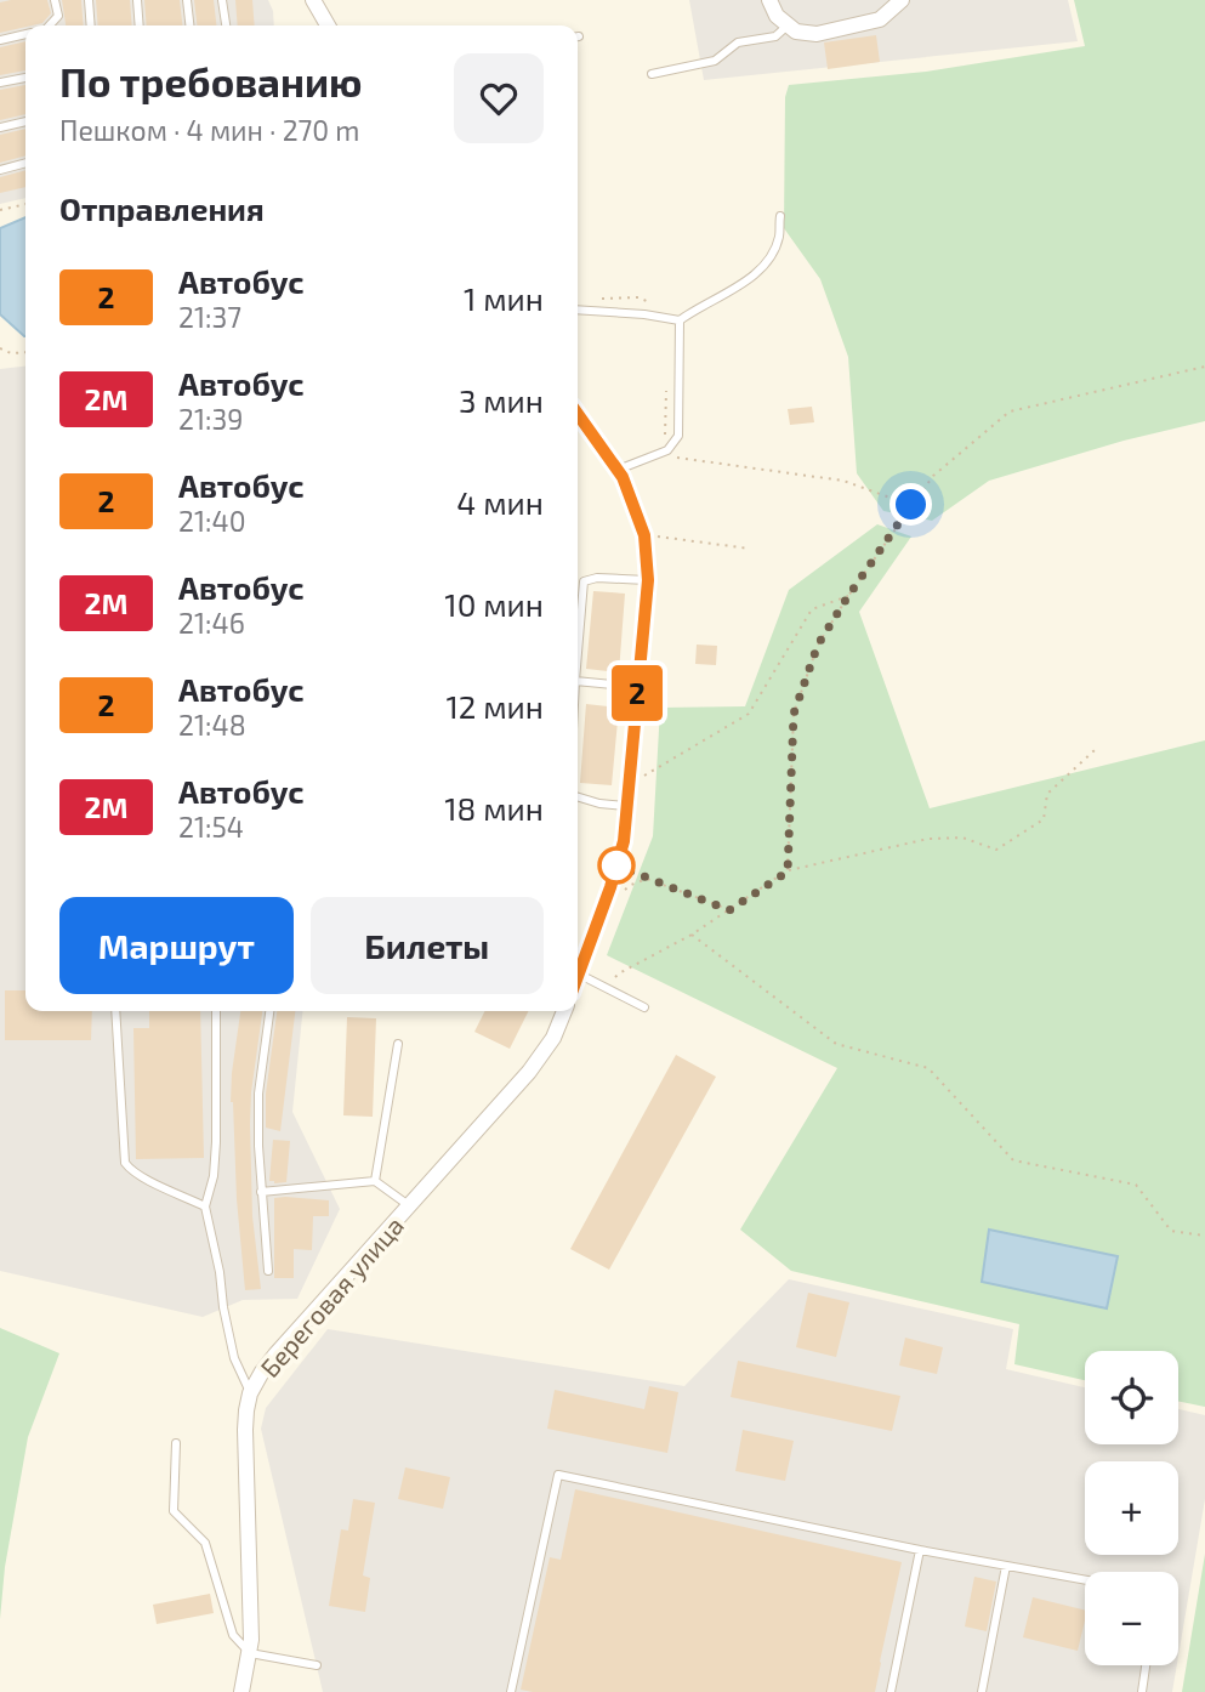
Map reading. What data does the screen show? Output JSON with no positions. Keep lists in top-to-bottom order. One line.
{"streets":{"street":["Береговая улица"]},"lines":["bus line 2"],"page":{"on_map":"2","heading":[["По требованию","Пешком · 4 мин · 270 m"],"Отправления"],"list":[{"mark":"2","name":"Автобус","note":"21:37","value":"1 мин"},{"mark":"2М","name":"Автобус","note":"21:39","value":"3 мин"},{"mark":"2","name":"Автобус","note":"21:40","value":"4 мин"},{"mark":"2М","name":"Автобус","note":"21:46","value":"10 мин"},{"mark":"2","name":"Автобус","note":"21:48","value":"12 мин"},{"mark":"2М","name":"Автобус","note":"21:54","value":"18 мин"}],"buttons":["Маршрут","Билеты"],"map_buttons":["+","−"]}}
